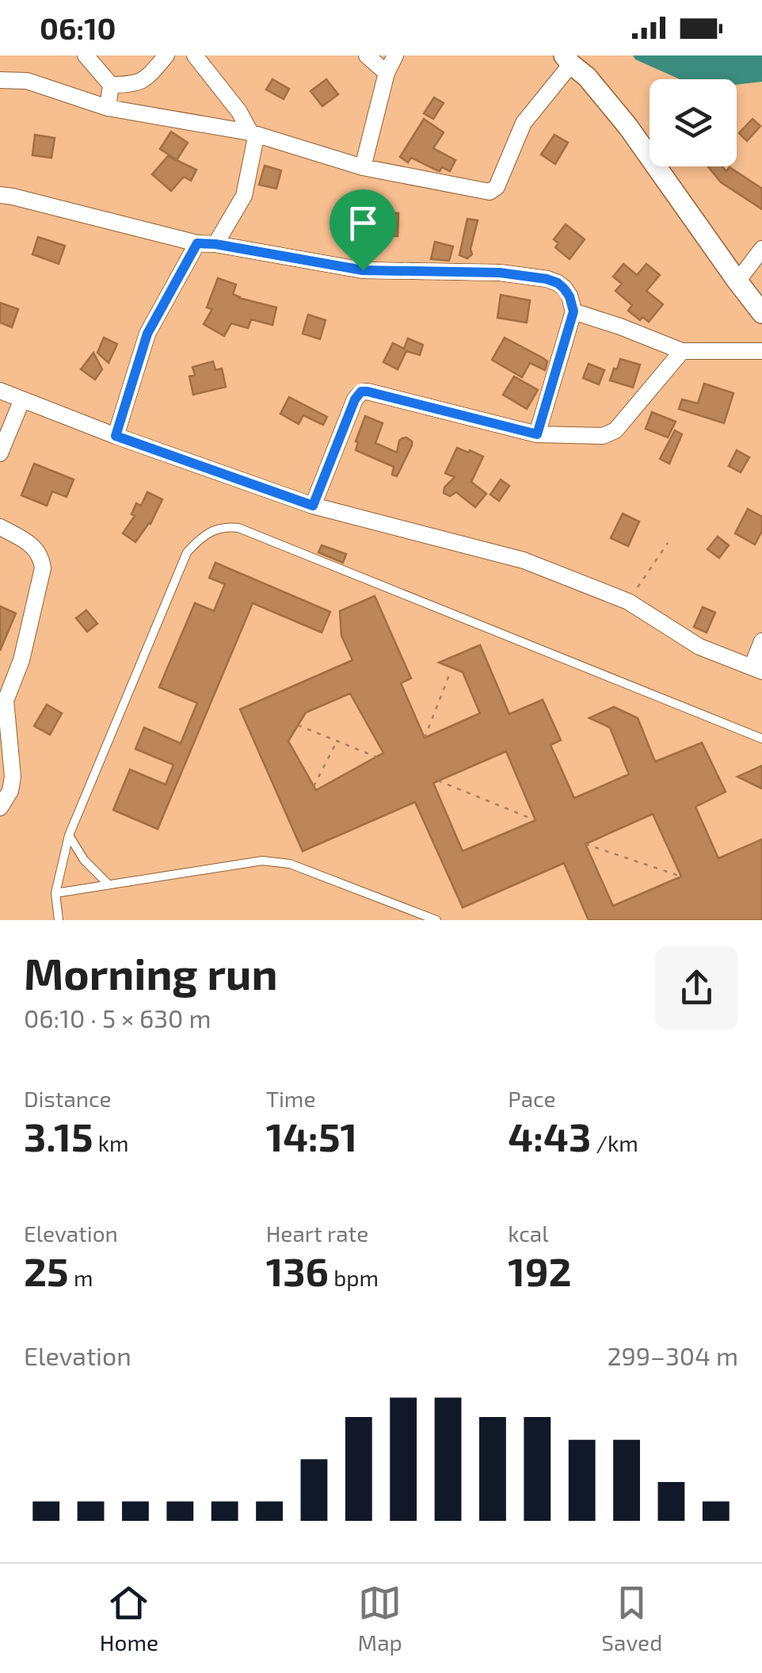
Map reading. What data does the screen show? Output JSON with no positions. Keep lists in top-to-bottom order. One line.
{"page":{"status":"06:10","heading":["Morning run","06:10 · 5 × 630 m"],"stats":[["Distance","3.15 km"],["Time","14:51"],["Pace","4:43 /km"],["Elevation","25 m"],["Heart rate","136 bpm"],["kcal","192"]],"chart":["Elevation","299–304 m"],"tabs":["Home","Map","Saved"]}}
